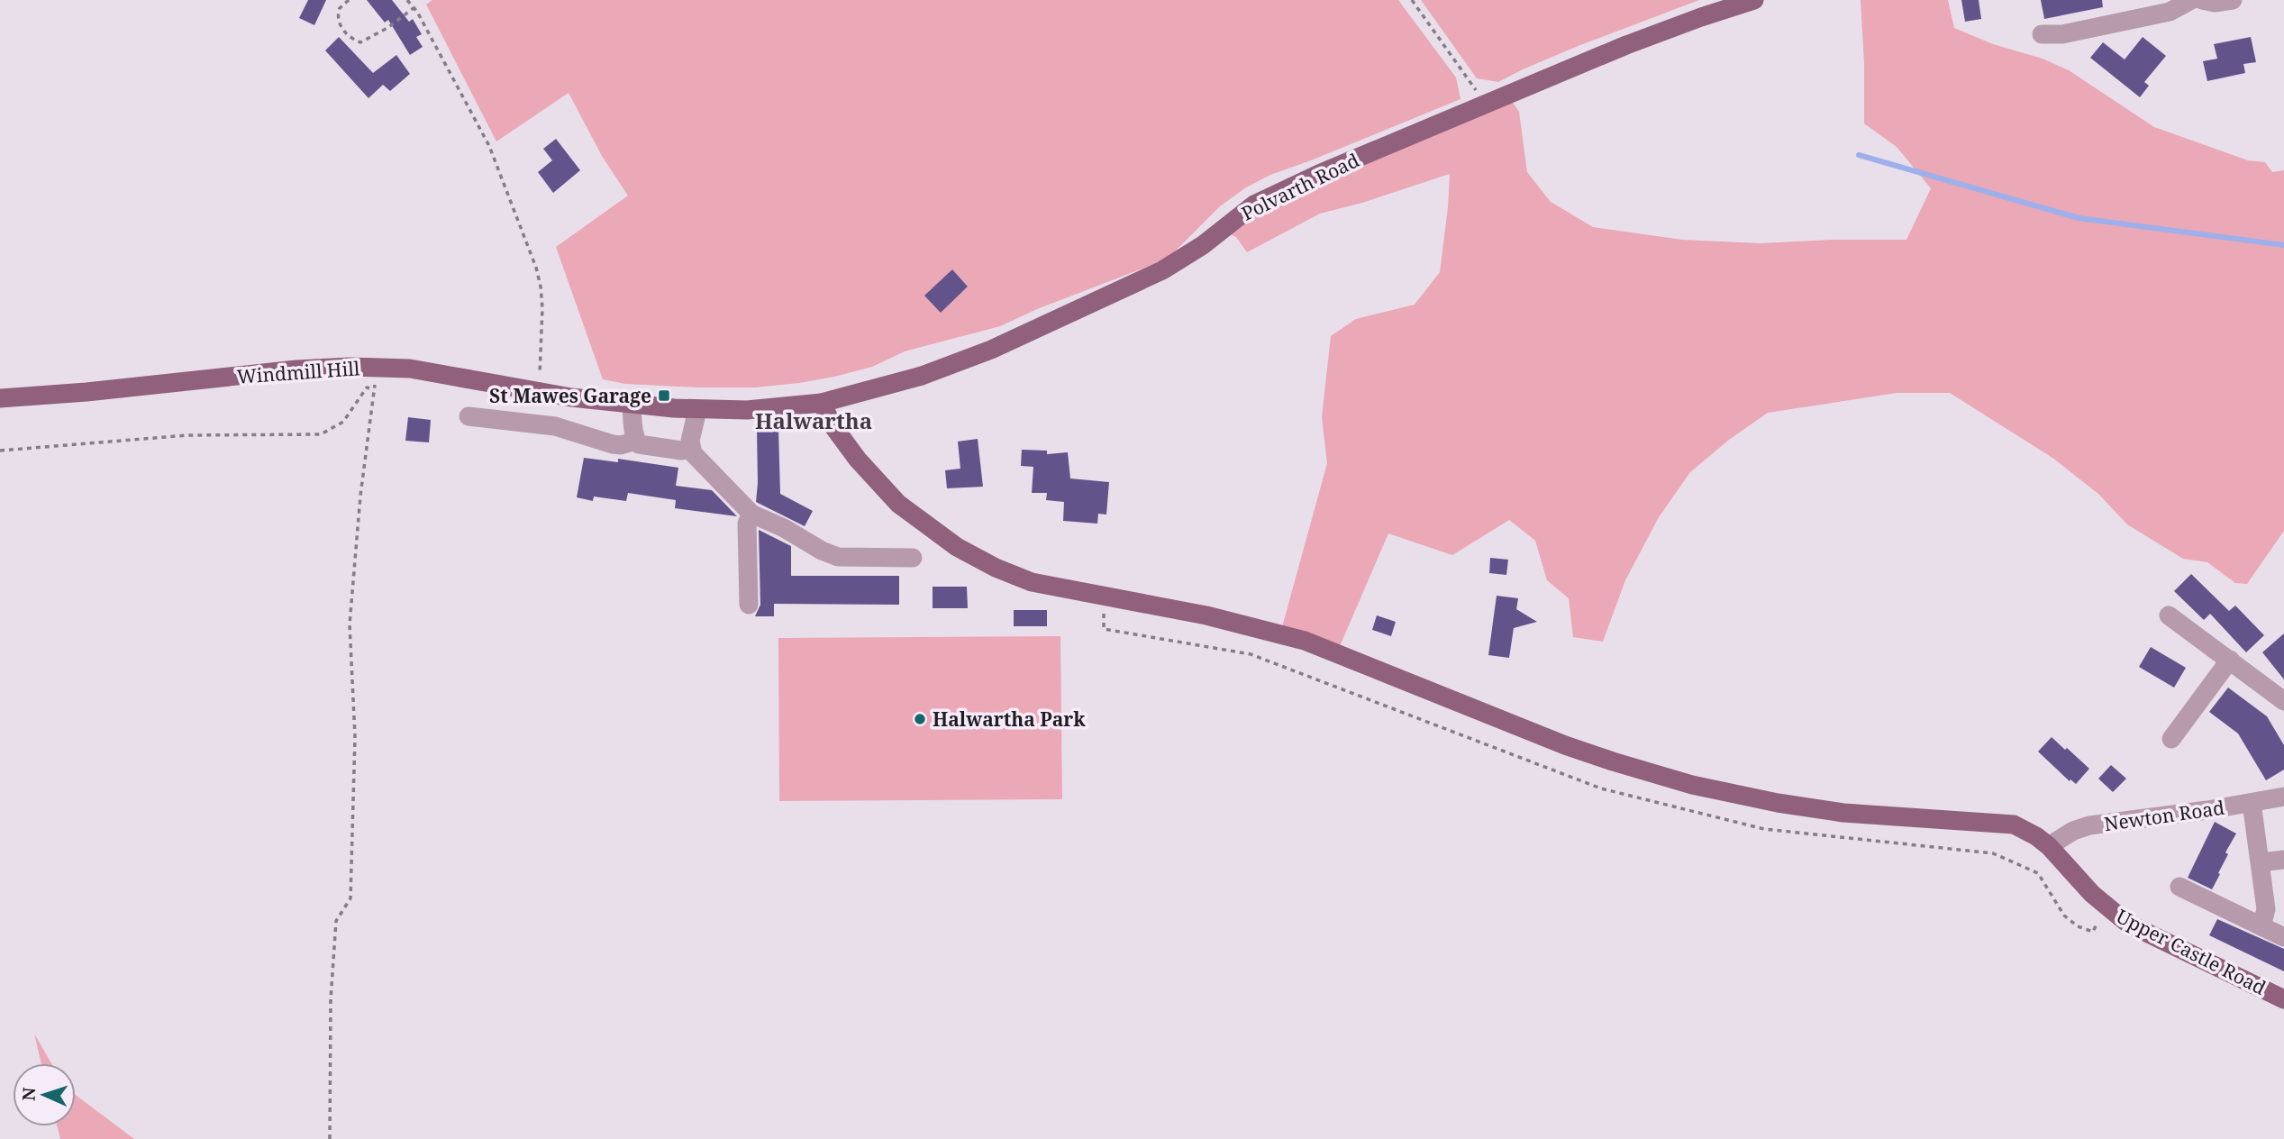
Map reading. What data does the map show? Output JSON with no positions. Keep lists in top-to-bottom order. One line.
{"streets":{"main road":["Polvarth Road","Windmill Hill","Upper Castle Road"],"street":["Newton Road"]},"crossings":[["Polvarth Road","Windmill Hill"],["Polvarth Road","Upper Castle Road"],["Windmill Hill","Upper Castle Road"],["Newton Road","Upper Castle Road"]],"districts":["Halwartha"],"places":{"transit":["St Mawes Garage"],"other":["Halwartha Park"]},"north":"left"}
